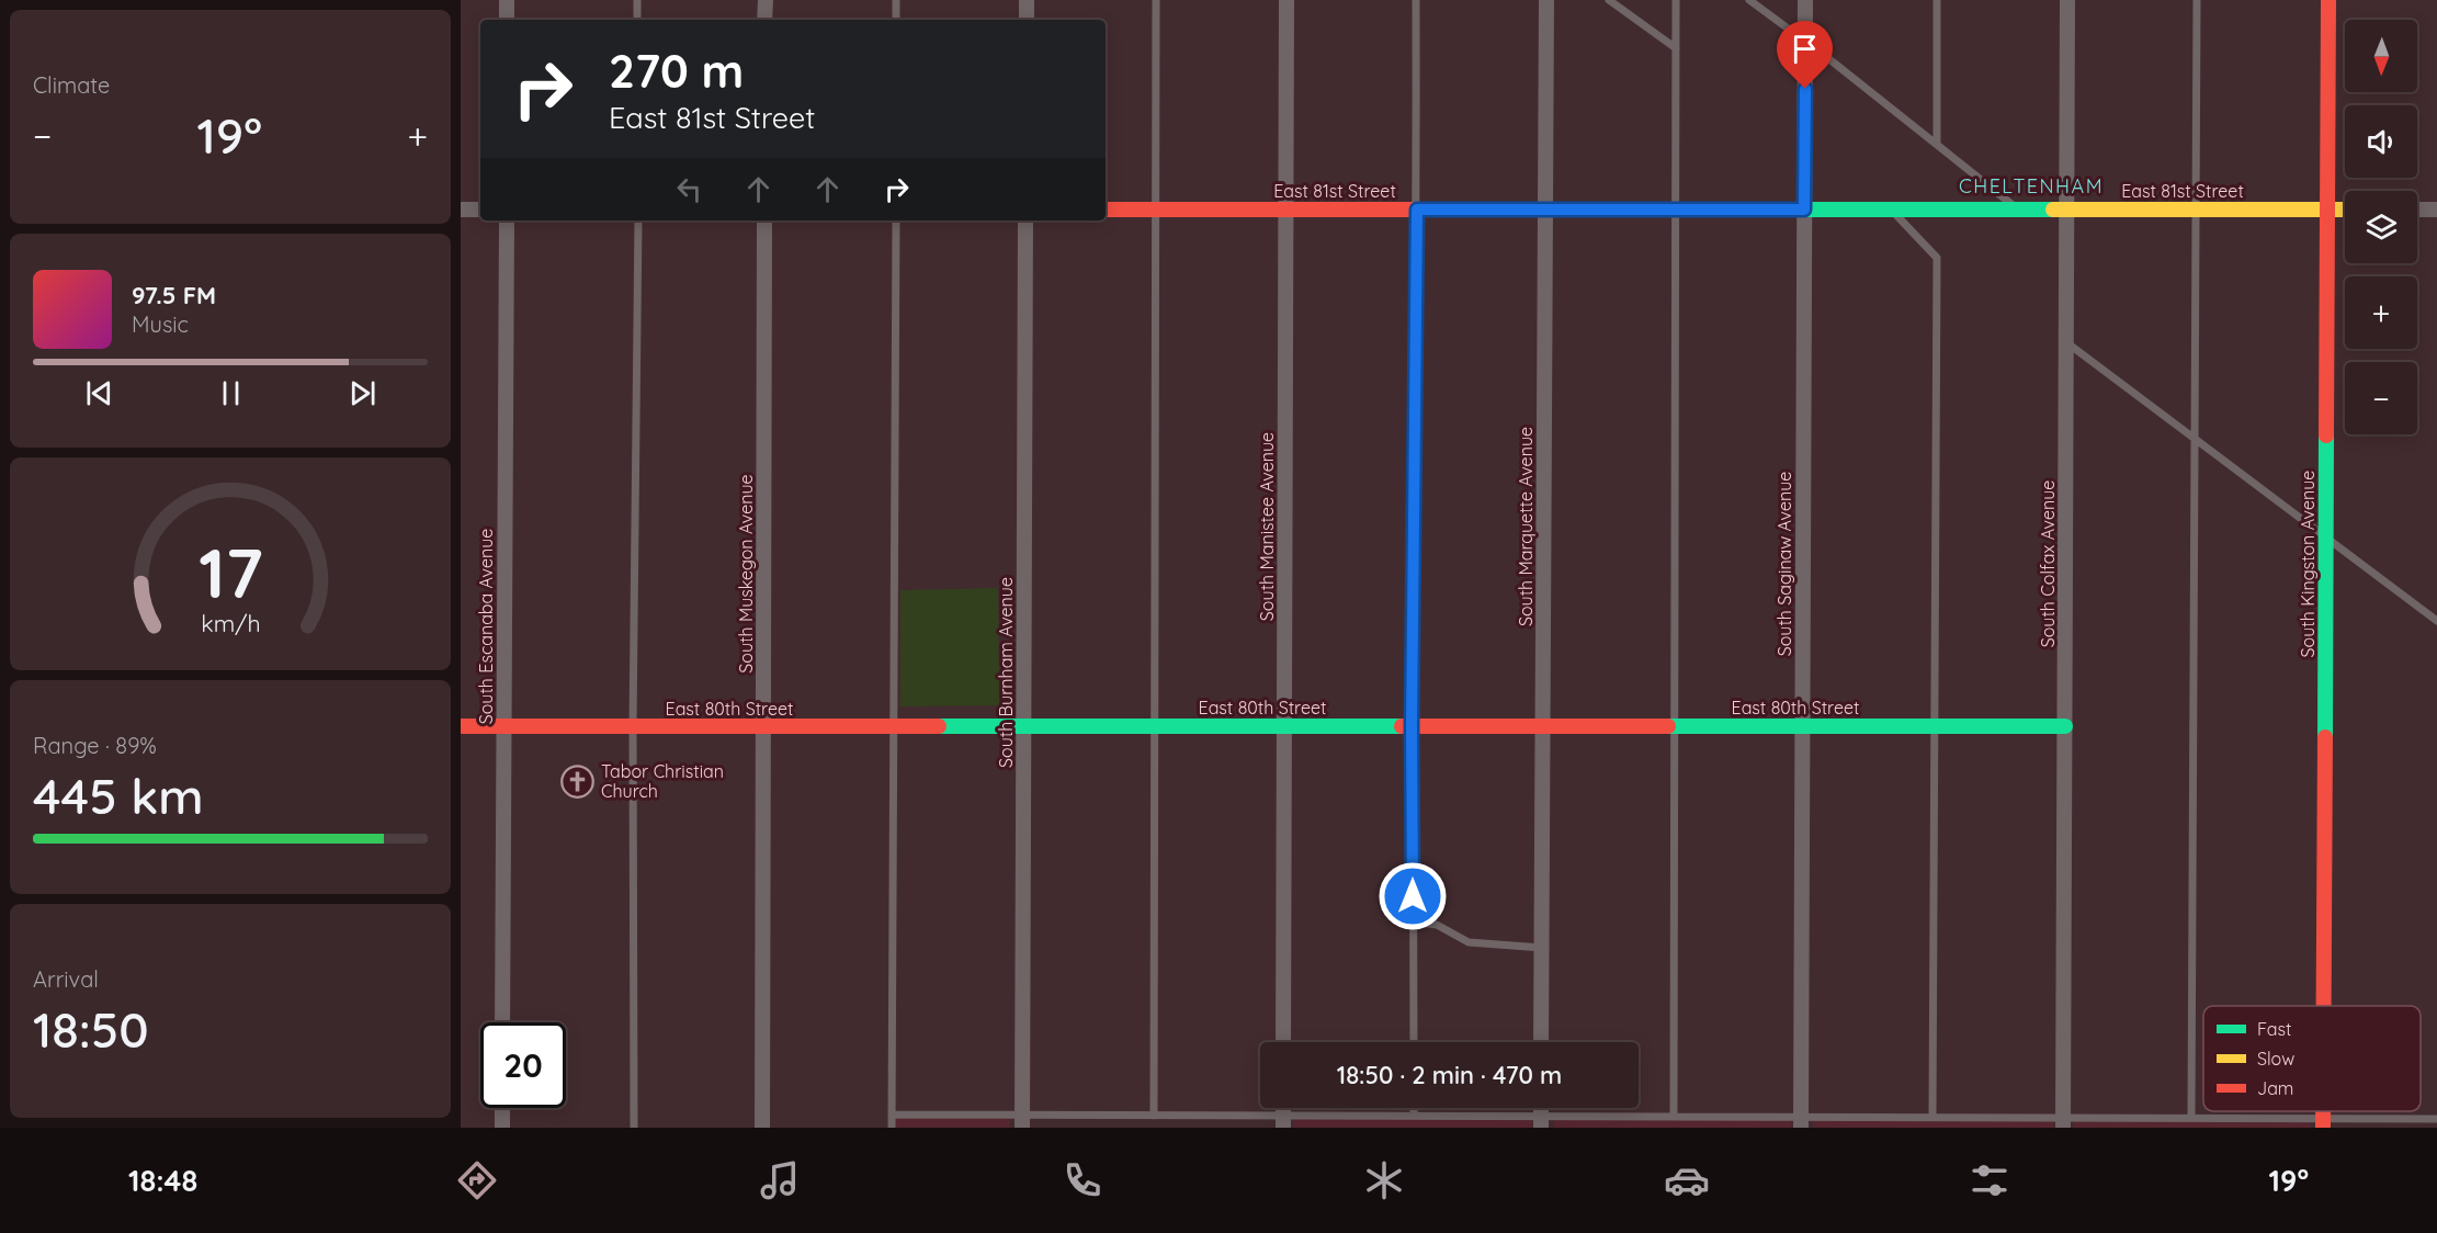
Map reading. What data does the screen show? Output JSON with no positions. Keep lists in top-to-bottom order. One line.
{"streets":{"street":["East 81st Street","South Manistee Avenue","South Marquette Avenue","South Saginaw Avenue","South Colfax Avenue","South Kingston Avenue","South Muskegon Avenue","South Escanaba Avenue","South Burnham Avenue","East 80th Street"]},"crossings":[["East 81st Street","South Manistee Avenue"],["East 81st Street","South Marquette Avenue"],["East 81st Street","South Saginaw Avenue"],["East 81st Street","South Colfax Avenue"],["East 81st Street","South Kingston Avenue"],["South Manistee Avenue","East 80th Street"],["South Marquette Avenue","East 80th Street"],["South Saginaw Avenue","East 80th Street"],["South Colfax Avenue","East 80th Street"],["South Muskegon Avenue","East 80th Street"],["South Escanaba Avenue","East 80th Street"],["South Burnham Avenue","East 80th Street"]],"districts":["CHELTENHAM"],"places":{"church":["Tabor Christian Church"]},"legend":["Fast","Slow","Jam"],"north":"bottom","page":{"tile":["Climate",["Range · 89%","445 km"],["Arrival","18:50"]],"map_buttons":["+","−"],"turn":["270 m","East 81st Street"],"heat":["−","19°","+"],"song":["97.5 FM","Music"],"limit":"20","trip":"18:50 · 2 min · 470 m","tabs":["18:48","19°"],"gauge":["17","km/h"]}}
